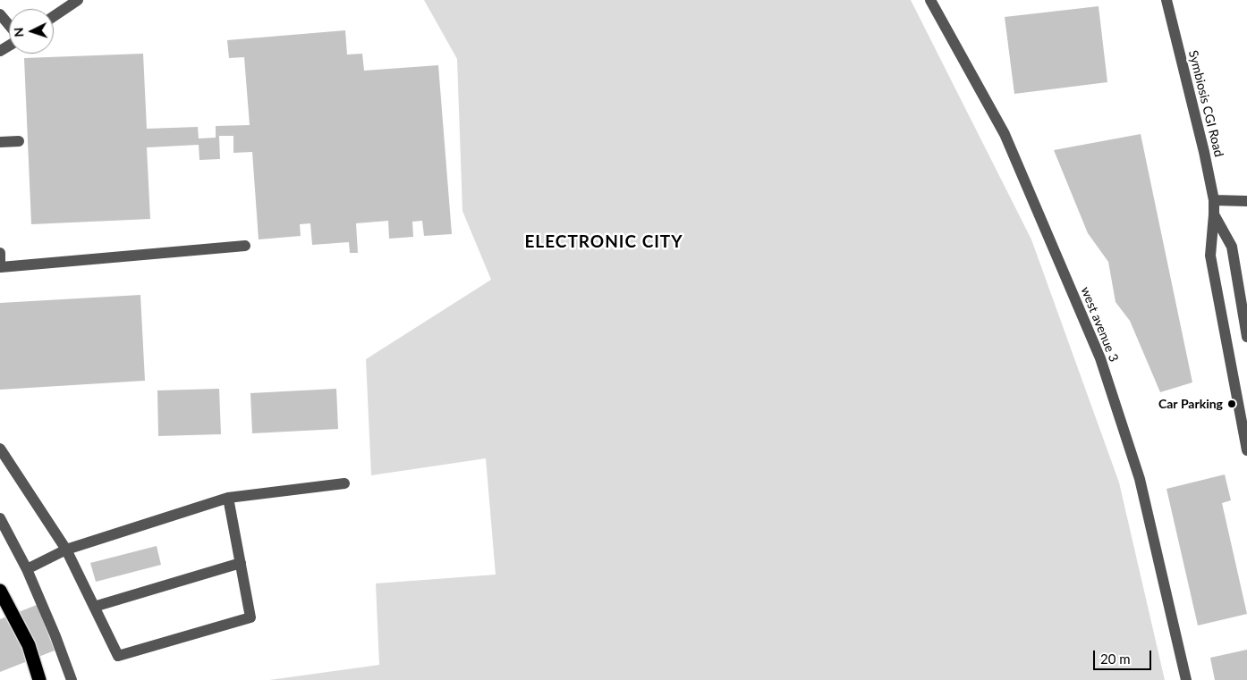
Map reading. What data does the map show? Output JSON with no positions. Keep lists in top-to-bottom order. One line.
{"streets":{"street":["Symbiosis CGI Road","west avenue 3"]},"districts":["ELECTRONIC CITY"],"places":["Car Parking"],"scale_bar":"20 m","north":"left"}
